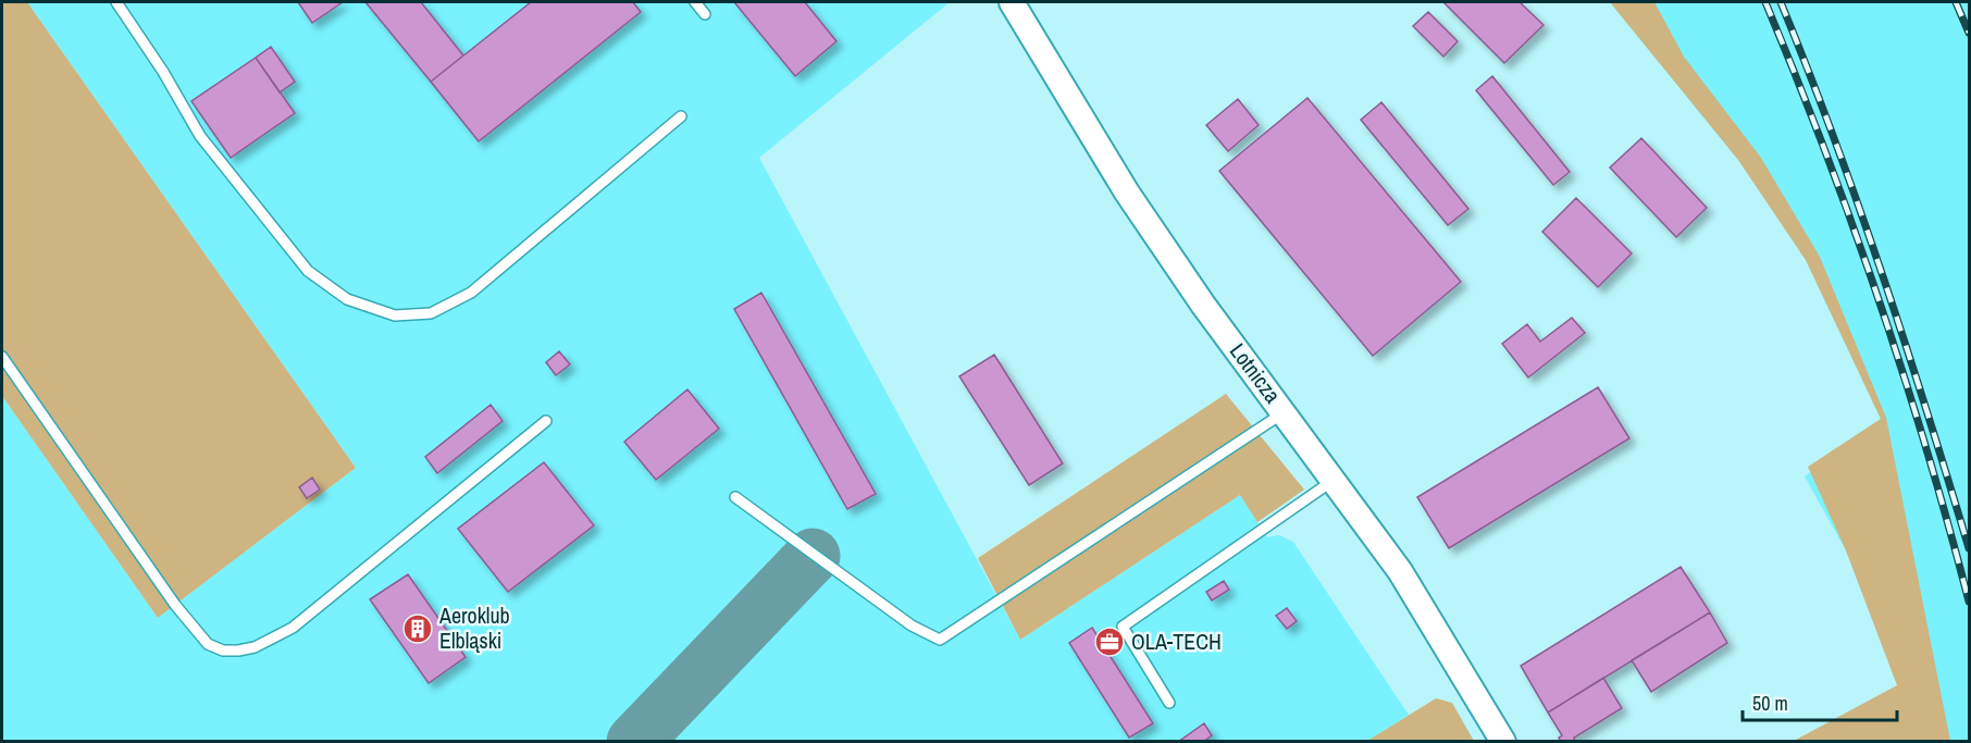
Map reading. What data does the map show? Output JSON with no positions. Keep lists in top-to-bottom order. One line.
{"streets":{"street":["Lotnicza"]},"places":{"building":["Aeroklub Elbląski"],"office":["OLA-TECH"]},"scale_bar":"50 m"}
